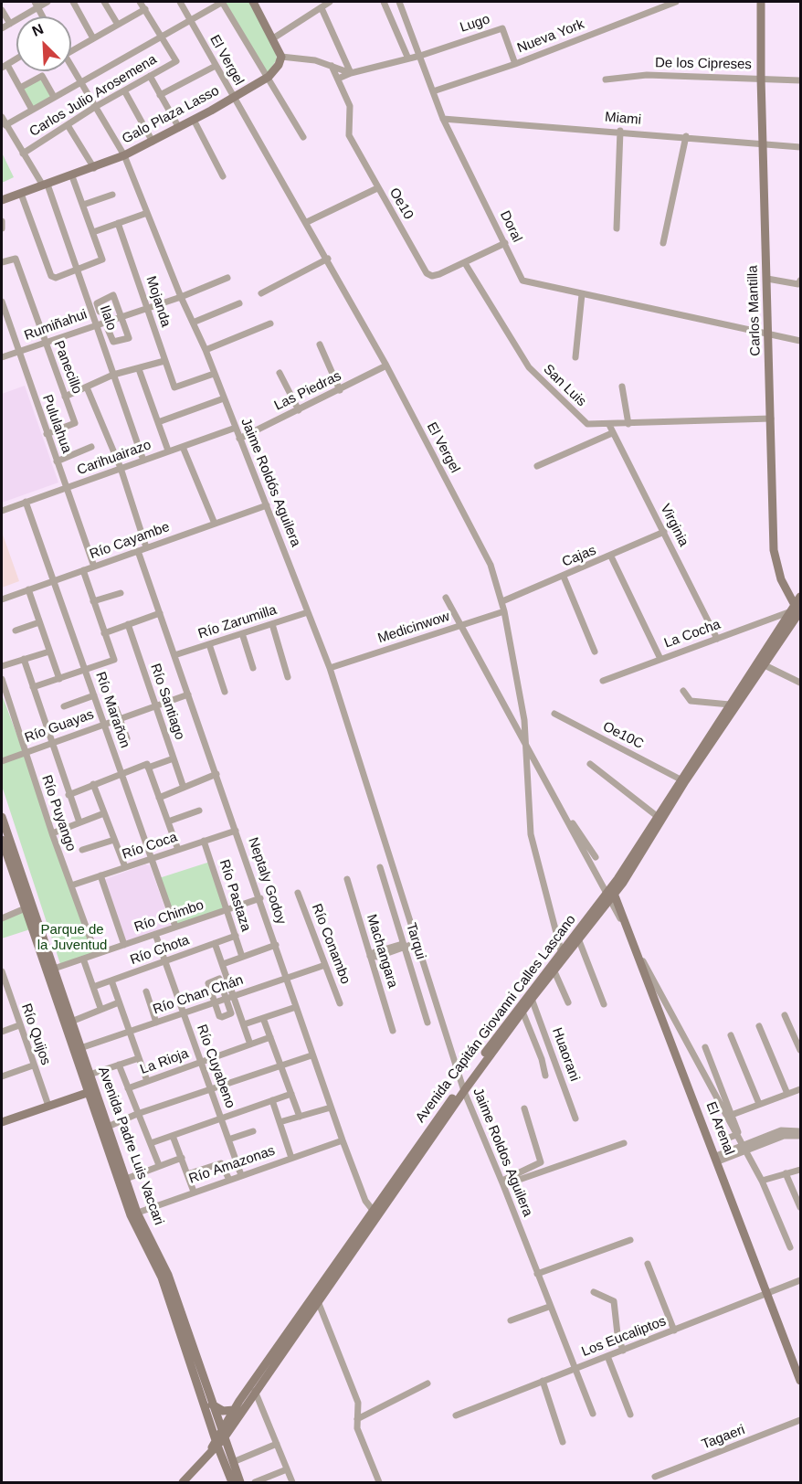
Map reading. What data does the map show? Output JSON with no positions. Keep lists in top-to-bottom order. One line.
{"streets":{"main road":["Galo Plaza Lasso","Carlos Mantilla","Avenida Capitán Giovanni Calles Lascano","El Arenal","Avenida Padre Luis Vaccari"],"street":["Lugo","Nueva York","El Vergel","De los Cipreses","Carlos Julio Arosemena","Miami","Oe10","Doral","Mojanda","Ilalo","Rumiñahui","Panecillo","San Luis","Las Piedras","Pululahua","Carihuairazo","Jaime Roldós Aguilera","Virginia","Río Cayambe","Cajas","Río Zarumilla","Medicinwow","La Cocha","Río Santiago","Río Marañon","Río Guayas","Oe10C","Río Puyango","Río Coca","Neptaly Godoy","Río Pastaza","Río Chimbo","Tarqui","Río Conambo","Río Chota","Machangara","Río Chan Chán","Río Quijos","Huaorani","La Rioja","Río Cuyabeno","Jaime Roldos Aguilera","Río Amazonas","Los Eucaliptos","Tagaeri"]},"crossings":[["Lugo","Nueva York"],["Lugo","Doral"],["Nueva York","Doral"],["El Vergel","Galo Plaza Lasso"],["El Vergel","Las Piedras"],["El Vergel","Cajas"],["El Vergel","Medicinwow"],["El Vergel","Avenida Capitán Giovanni Calles Lascano"],["De los Cipreses","Carlos Mantilla"],["Carlos Julio Arosemena","Ilalo"],["Carlos Julio Arosemena","Jaime Roldós Aguilera"],["Galo Plaza Lasso","Ilalo"],["Galo Plaza Lasso","Jaime Roldós Aguilera"],["Miami","Doral"],["Miami","Carlos Mantilla"],["Oe10","Doral"],["Oe10","San Luis"],["Doral","Carlos Mantilla"],["Mojanda","Rumiñahui"],["Mojanda","Jaime Roldós Aguilera"],["Carlos Mantilla","San Luis"],["Carlos Mantilla","La Cocha"],["Carlos Mantilla","Avenida Capitán Giovanni Calles Lascano"],["Ilalo","Rumiñahui"],["Ilalo","Carihuairazo"],["Rumiñahui","Panecillo"],["Rumiñahui","Pululahua"],["Rumiñahui","Jaime Roldós Aguilera"],["Panecillo","Pululahua"],["San Luis","Virginia"],["Las Piedras","Jaime Roldós Aguilera"],["Pululahua","Carihuairazo"],["Pululahua","Río Cayambe"],["Carihuairazo","Jaime Roldós Aguilera"],["Carihuairazo","Río Marañon"],["Jaime Roldós Aguilera","Río Cayambe"],["Jaime Roldós Aguilera","Río Zarumilla"],["Jaime Roldós Aguilera","Medicinwow"],["Jaime Roldós Aguilera","Jaime Roldos Aguilera"],["Virginia","Cajas"],["Virginia","La Cocha"],["Río Cayambe","Río Marañon"],["Río Cayambe","Neptaly Godoy"],["Río Zarumilla","Neptaly Godoy"],["La Cocha","Avenida Capitán Giovanni Calles Lascano"],["Río Santiago","Río Guayas"],["Río Marañon","Río Guayas"],["Río Marañon","Río Coca"],["Río Marañon","Río Chimbo"],["Río Guayas","Río Puyango"],["Río Guayas","Neptaly Godoy"],["Oe10C","Avenida Capitán Giovanni Calles Lascano"],["Río Puyango","Río Coca"],["Río Puyango","Río Chimbo"],["Río Coca","Neptaly Godoy"],["Río Coca","Río Pastaza"],["Neptaly Godoy","Río Chimbo"],["Neptaly Godoy","Río Chan Chán"],["Neptaly Godoy","Avenida Capitán Giovanni Calles Lascano"],["Neptaly Godoy","Río Amazonas"],["Río Pastaza","Río Chimbo"],["Río Pastaza","Río Chota"],["Río Chimbo","Río Cuyabeno"],["Río Chimbo","Avenida Padre Luis Vaccari"],["Río Conambo","Río Chan Chán"],["Río Chota","Río Cuyabeno"],["Río Chan Chán","Río Cuyabeno"],["Río Chan Chán","Avenida Padre Luis Vaccari"],["Avenida Capitán Giovanni Calles Lascano","Huaorani"],["Avenida Capitán Giovanni Calles Lascano","El Arenal"],["Avenida Capitán Giovanni Calles Lascano","Avenida Padre Luis Vaccari"],["Avenida Capitán Giovanni Calles Lascano","Jaime Roldos Aguilera"],["La Rioja","Río Cuyabeno"],["Río Cuyabeno","Río Amazonas"],["El Arenal","Los Eucaliptos"],["Avenida Padre Luis Vaccari","Río Amazonas"],["Jaime Roldos Aguilera","Los Eucaliptos"]],"parks":["Parque de la Juventud"],"north":"top left"}
